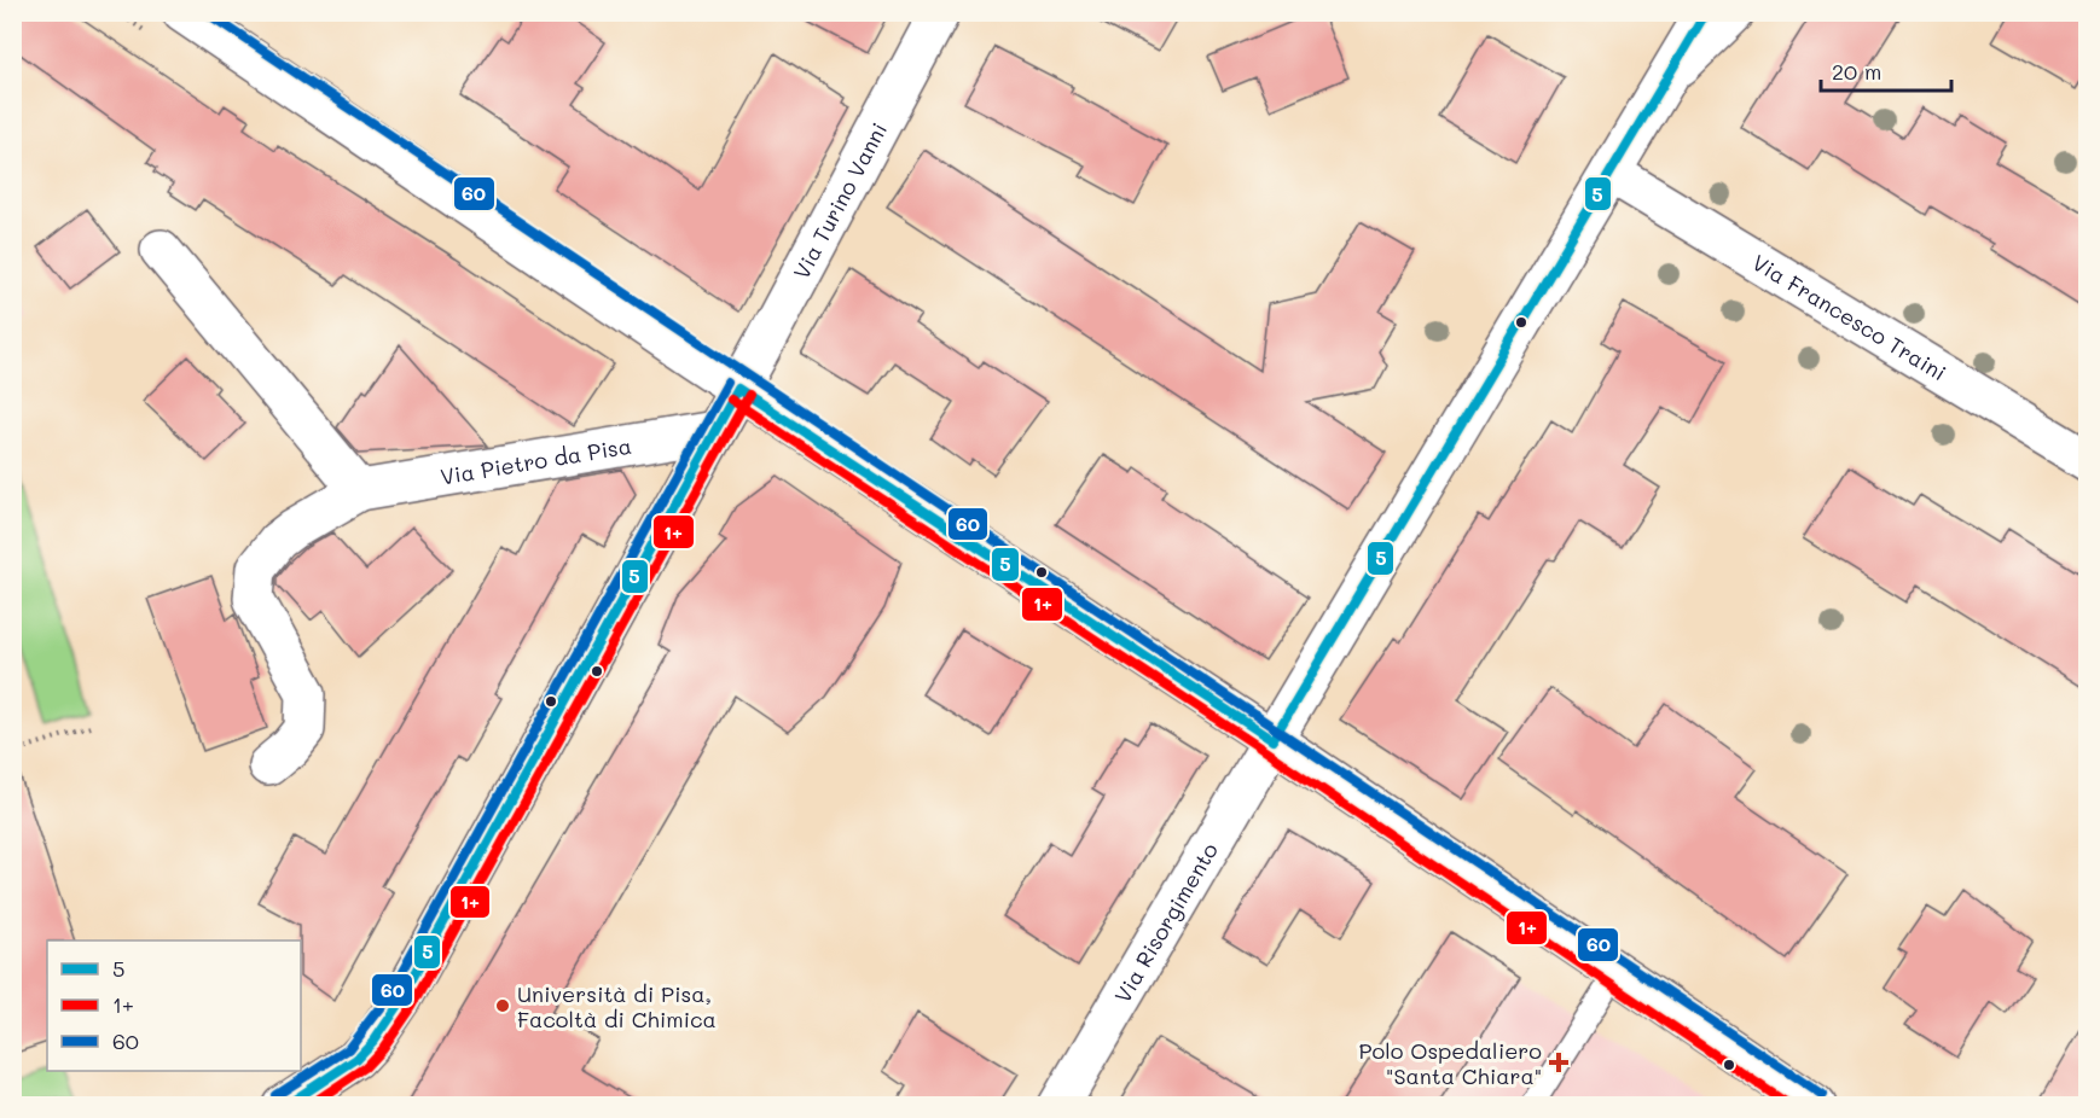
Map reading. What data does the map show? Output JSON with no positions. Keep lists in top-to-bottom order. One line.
{"streets":{"street":["Via Turino Vanni","Via Francesco Traini","Via Pietro da Pisa","Via Risorgimento"]},"crossings":[["Via Turino Vanni","Via Pietro da Pisa"],["Via Francesco Traini","Via Risorgimento"]],"places":{"other":["Università di Pisa, Facoltà di Chimica"],"health":["Polo Ospedaliero \"Santa Chiara\""]},"lines":["transit line 5","transit line 60","transit line 1+"],"legend":["5","1+","60"],"scale_bar":"20 m"}
